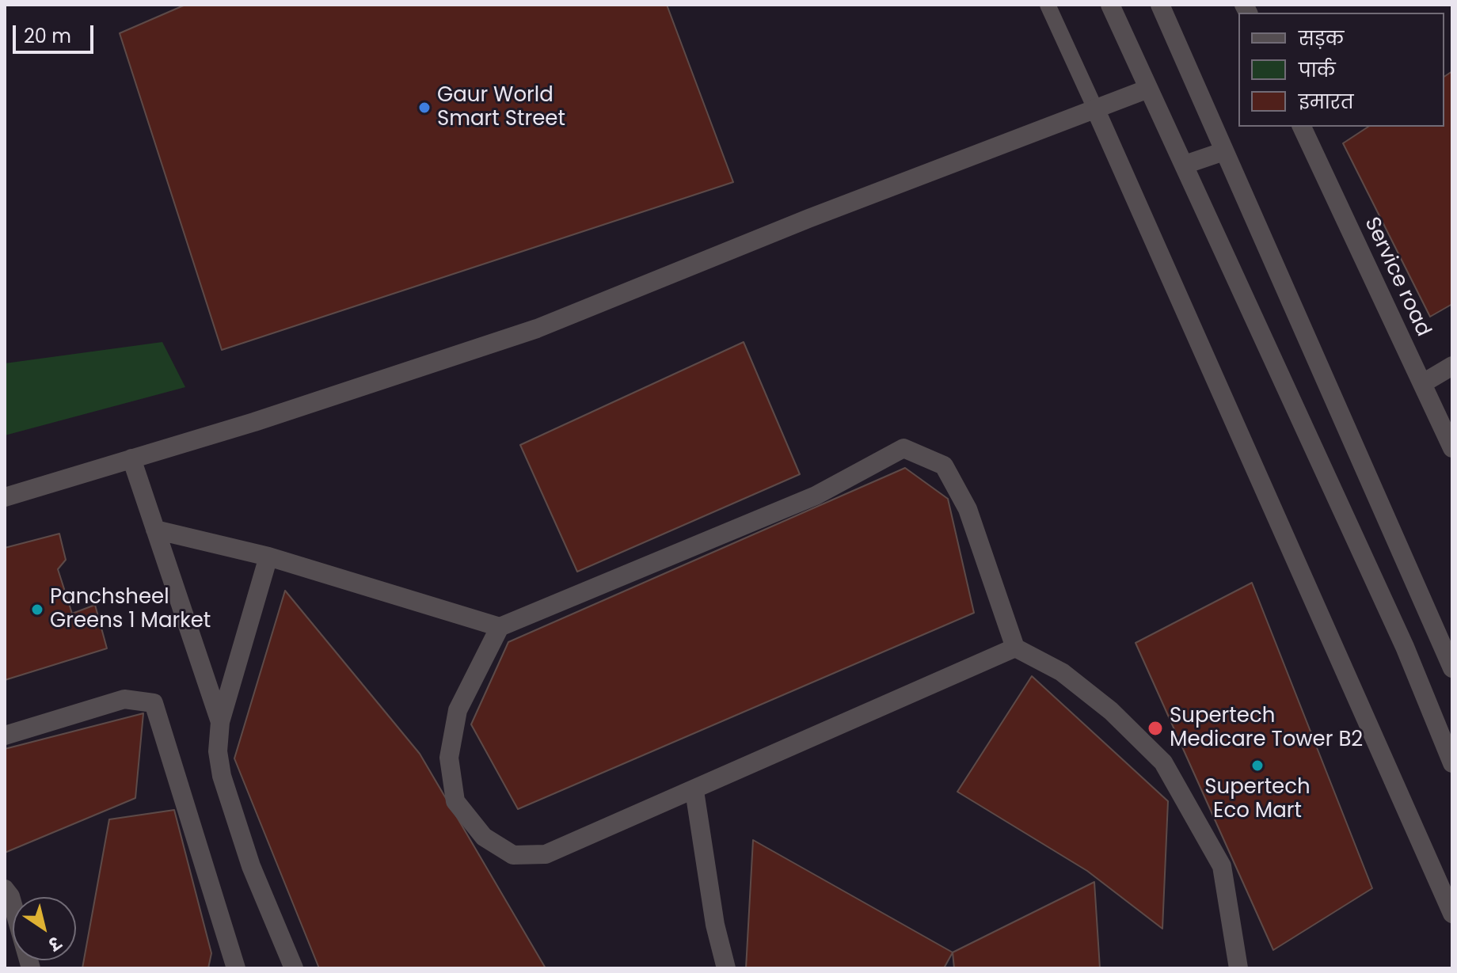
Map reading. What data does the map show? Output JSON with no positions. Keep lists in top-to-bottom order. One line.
{"streets":{"street":["Service road"]},"places":["Gaur World Smart Street","Panchsheel Greens 1 Market","Supertech Medicare Tower B2","Supertech Eco Mart"],"legend":["सड़क","पार्क","इमारत"],"scale_bar":"20 m","north":"bottom right"}
